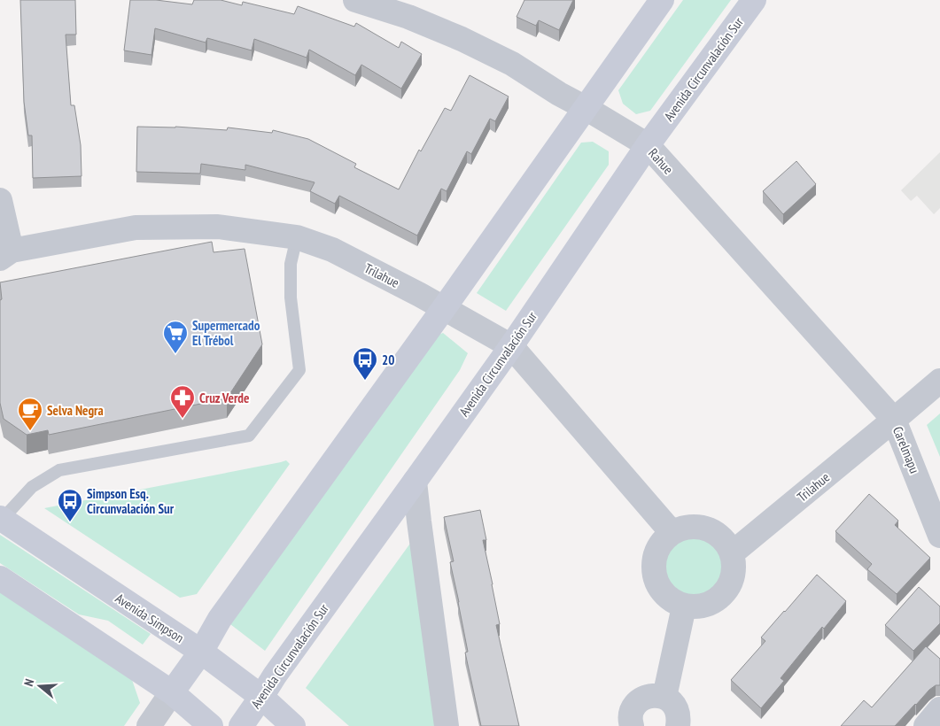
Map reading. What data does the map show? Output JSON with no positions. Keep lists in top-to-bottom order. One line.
{"streets":{"main road":["Avenida Circunvalación Sur","Avenida Simpson"],"street":["Rahue","Trilahue","Carelmapu"]},"crossings":[["Avenida Circunvalación Sur","Rahue"],["Avenida Circunvalación Sur","Trilahue"],["Avenida Circunvalación Sur","Avenida Simpson"],["Rahue","Trilahue"],["Rahue","Carelmapu"],["Trilahue","Carelmapu"]],"places":{"supermarket":["Supermercado El Trébol"],"bus stop":["20","Simpson Esq. Circunvalación Sur"],"pharmacy":["Cruz Verde"],"cafe":["Selva Negra"]},"north":"left"}
